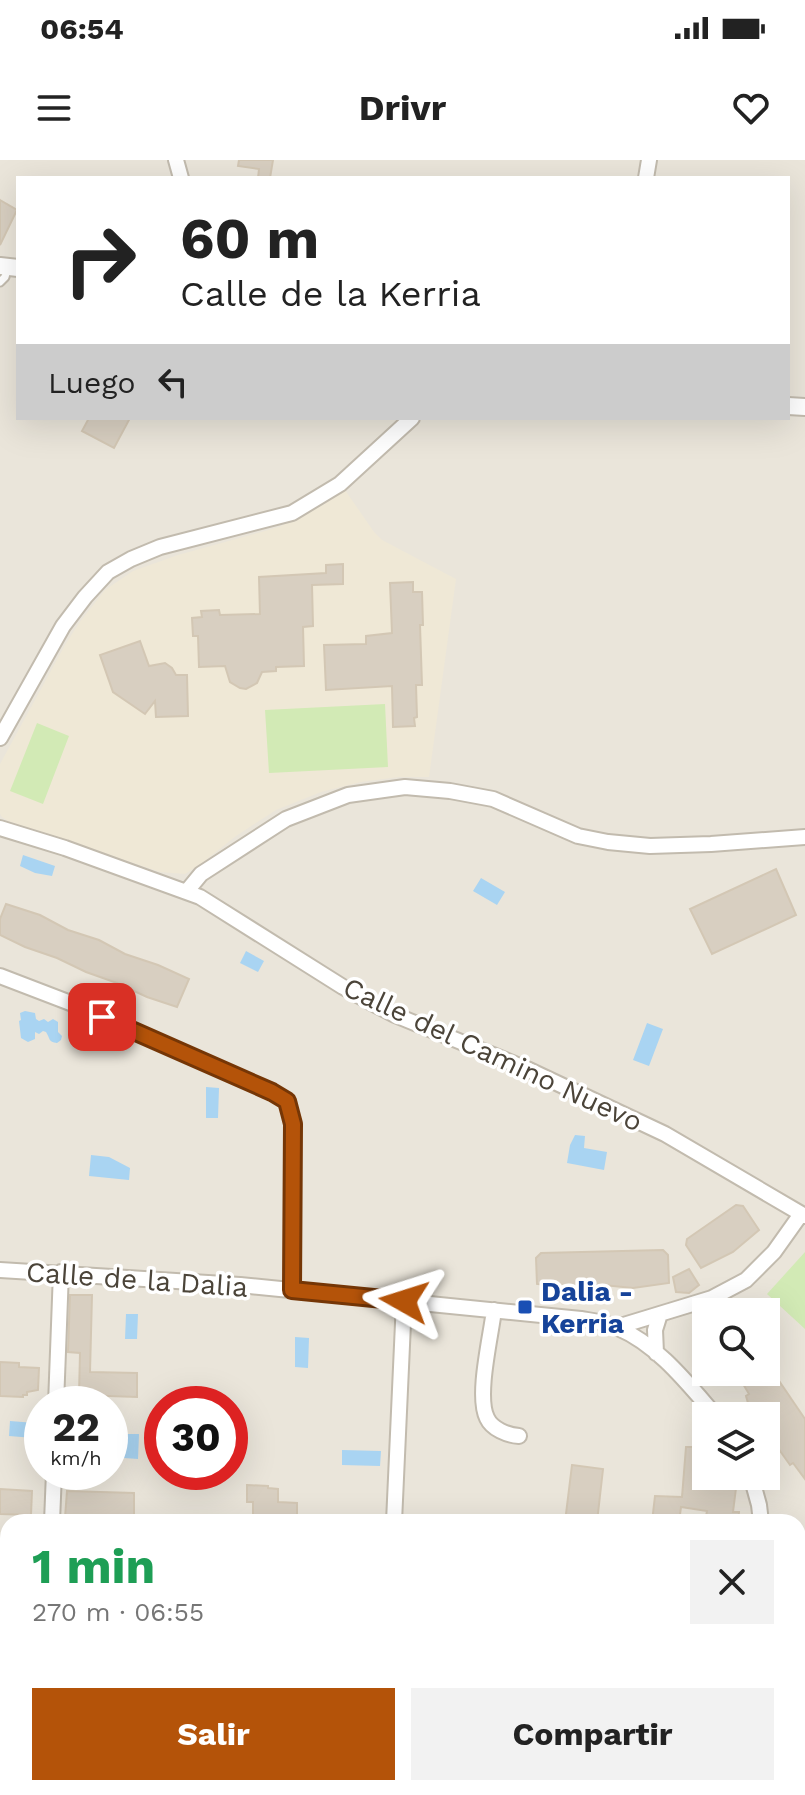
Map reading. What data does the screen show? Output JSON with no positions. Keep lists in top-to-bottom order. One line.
{"streets":{"street":["Calle del Camino Nuevo","Calle de la Dalia"]},"places":{"transit":["Dalia - Kerria"]},"page":{"status":"06:54","header":"Drivr","turn":["60 m","Calle de la Kerria"],"then":"Luego","speed":"22 km/h","limit":"30","heading":["1 min","270 m · 06:55"],"buttons":["Salir","Compartir"]}}
